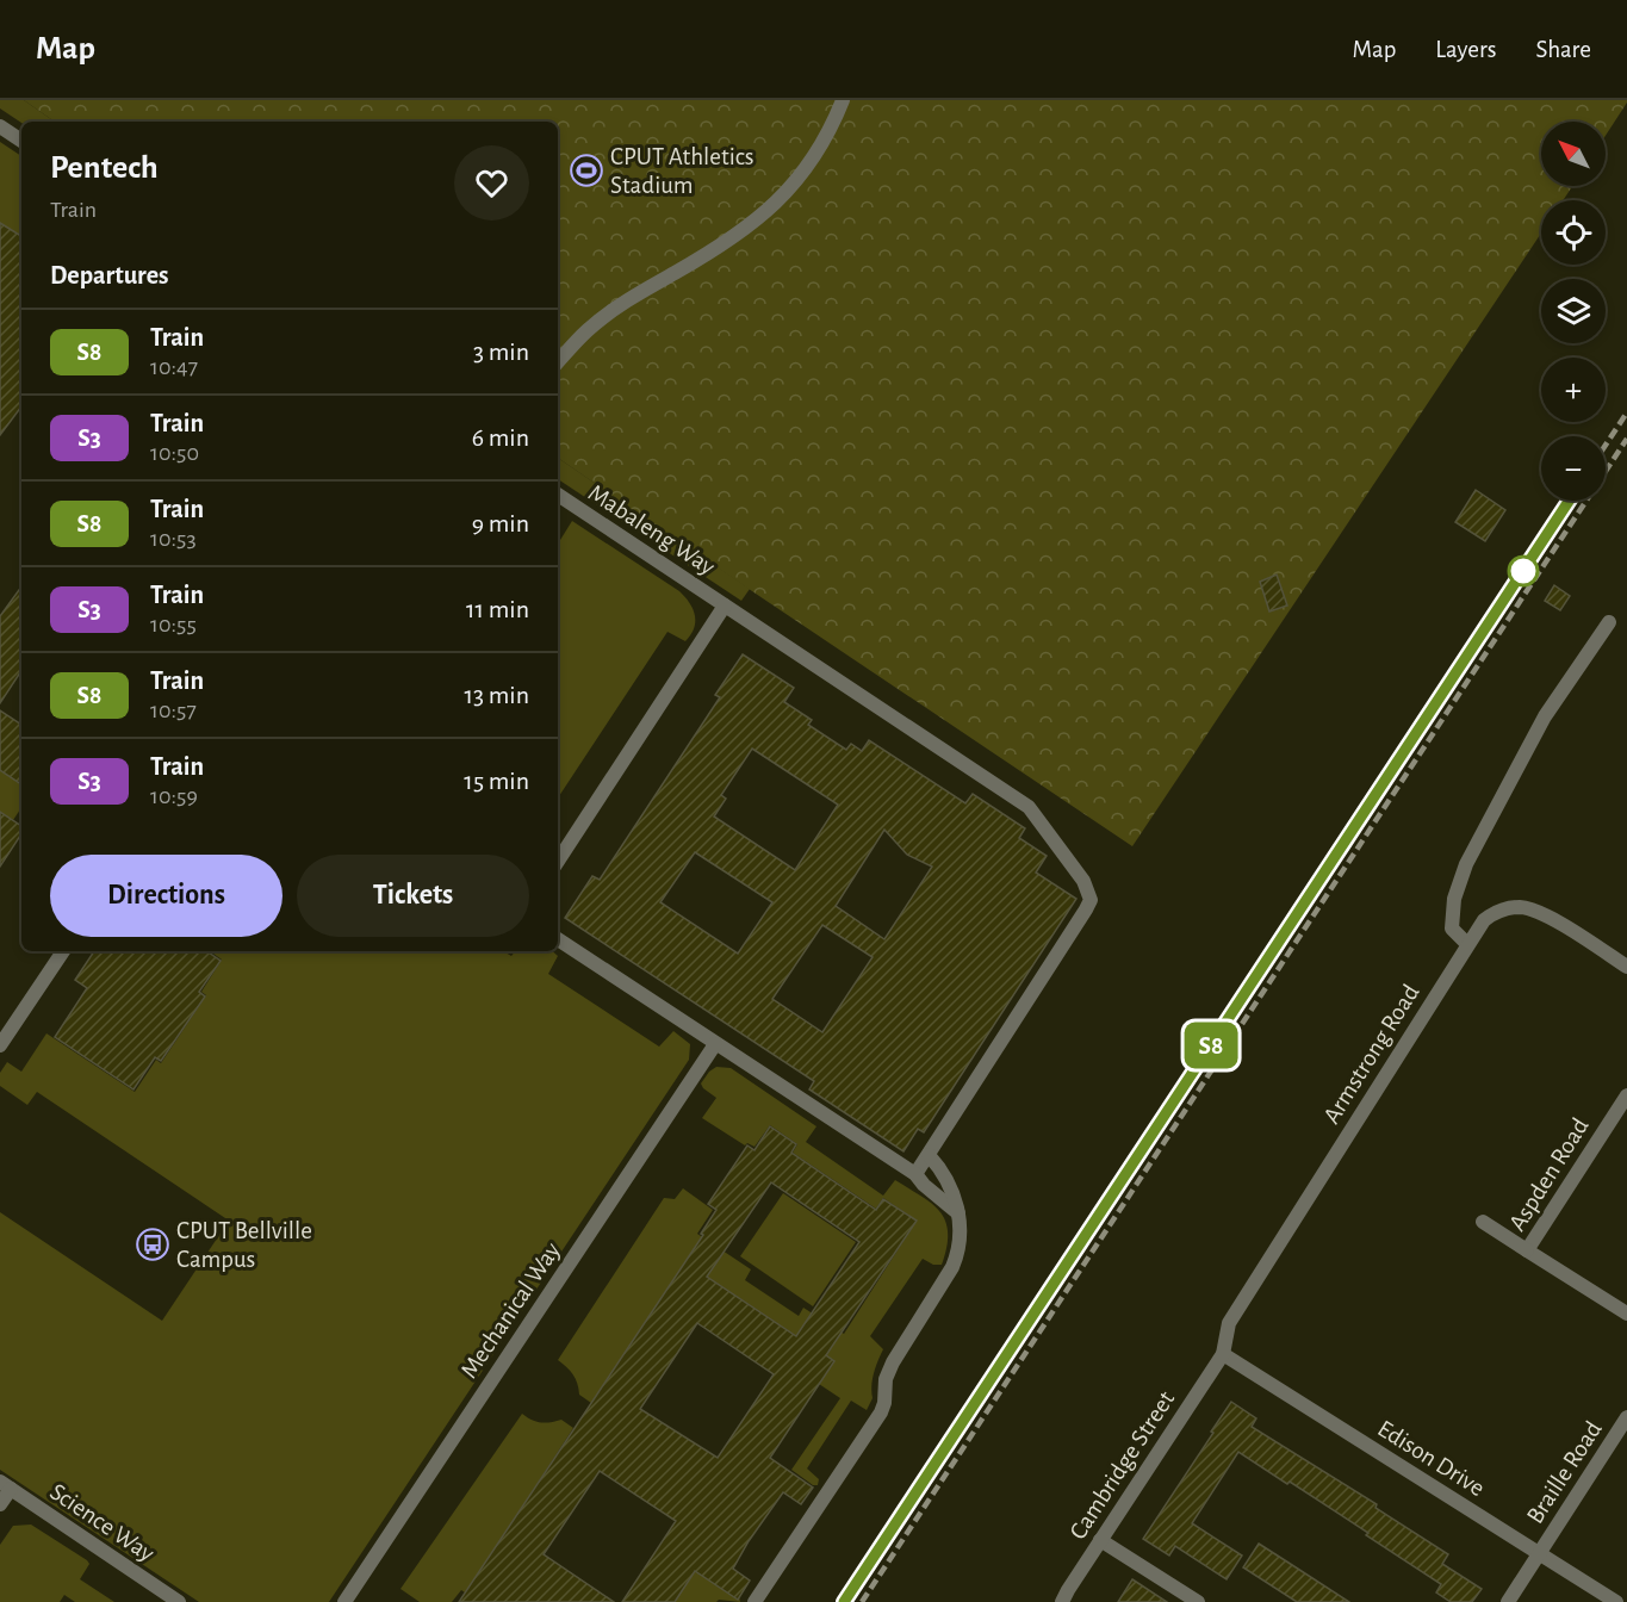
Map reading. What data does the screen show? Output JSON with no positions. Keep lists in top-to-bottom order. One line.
{"streets":{"street":["Mabaleng Way","Armstrong Road","Aspden Road","Mechanical Way","Edison Drive","Cambridge Street","Braille Road","Science Way"]},"crossings":[["Armstrong Road","Edison Drive"],["Armstrong Road","Cambridge Street"],["Edison Drive","Cambridge Street"],["Edison Drive","Braille Road"]],"places":{"sports":["CPUT Athletics Stadium"],"bus stop":["CPUT Bellville Campus"]},"north":"top left","page":{"header":"Map","nav":["Map","Layers","Share"],"on_map":"S8","map_buttons":["+","−"],"heading":[["Pentech","Train"],"Departures"],"list":[{"mark":"S8","name":"Train","note":"10:47","value":"3 min"},{"mark":"S3","name":"Train","note":"10:50","value":"6 min"},{"mark":"S8","name":"Train","note":"10:53","value":"9 min"},{"mark":"S3","name":"Train","note":"10:55","value":"11 min"},{"mark":"S8","name":"Train","note":"10:57","value":"13 min"},{"mark":"S3","name":"Train","note":"10:59","value":"15 min"}],"buttons":["Directions","Tickets"]}}
